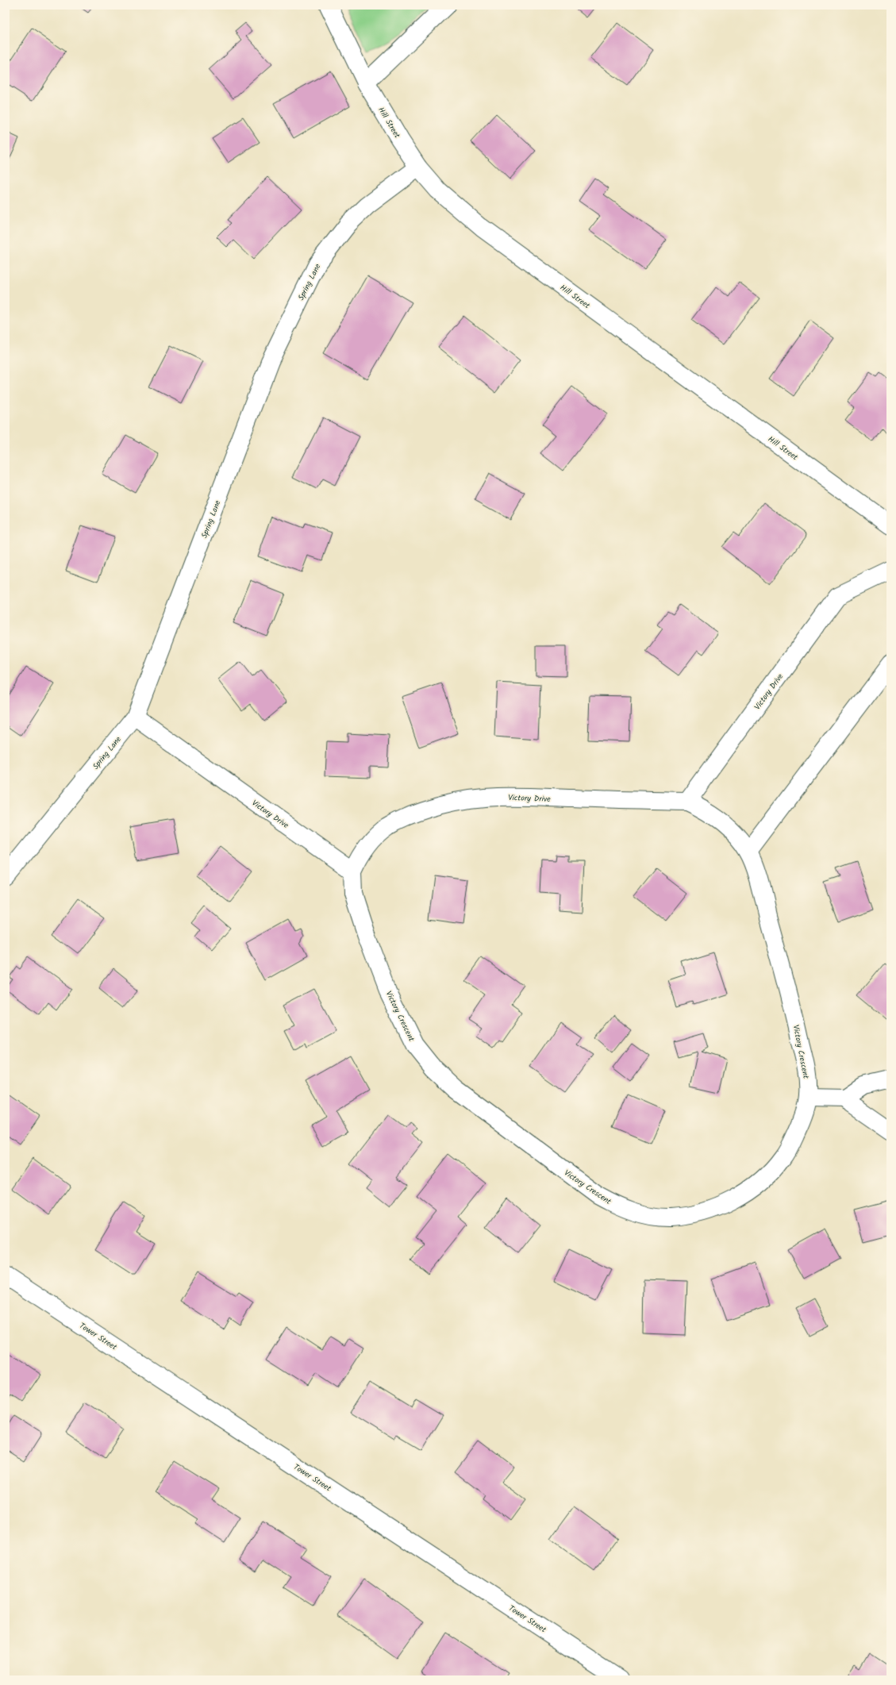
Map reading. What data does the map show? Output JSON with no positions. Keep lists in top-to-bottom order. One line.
{"streets":{"street":["Hill Street","Spring Lane","Victory Drive","Victory Crescent","Tower Street"]},"crossings":[["Hill Street","Spring Lane"],["Spring Lane","Victory Drive"],["Victory Drive","Victory Crescent"]]}
